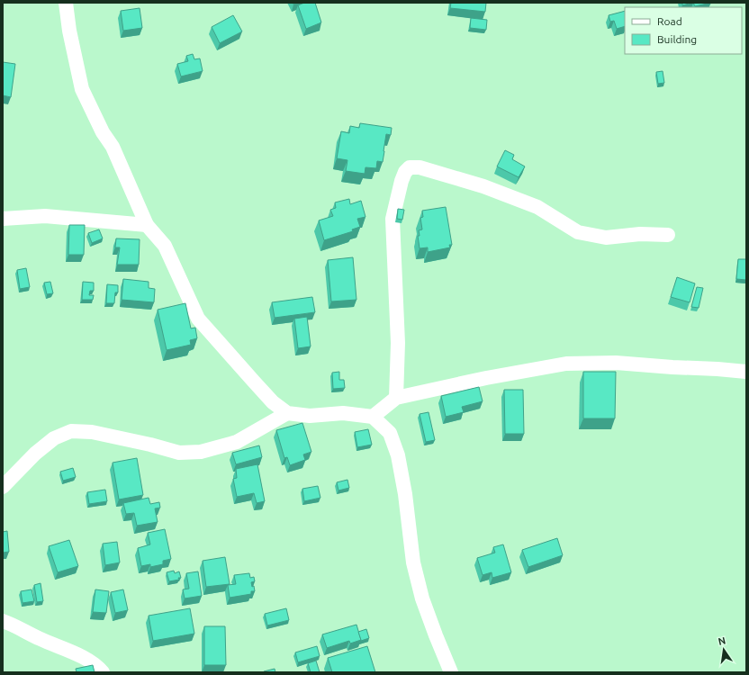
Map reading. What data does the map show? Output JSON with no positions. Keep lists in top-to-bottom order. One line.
{"legend":["Road","Building"],"north":"top"}
